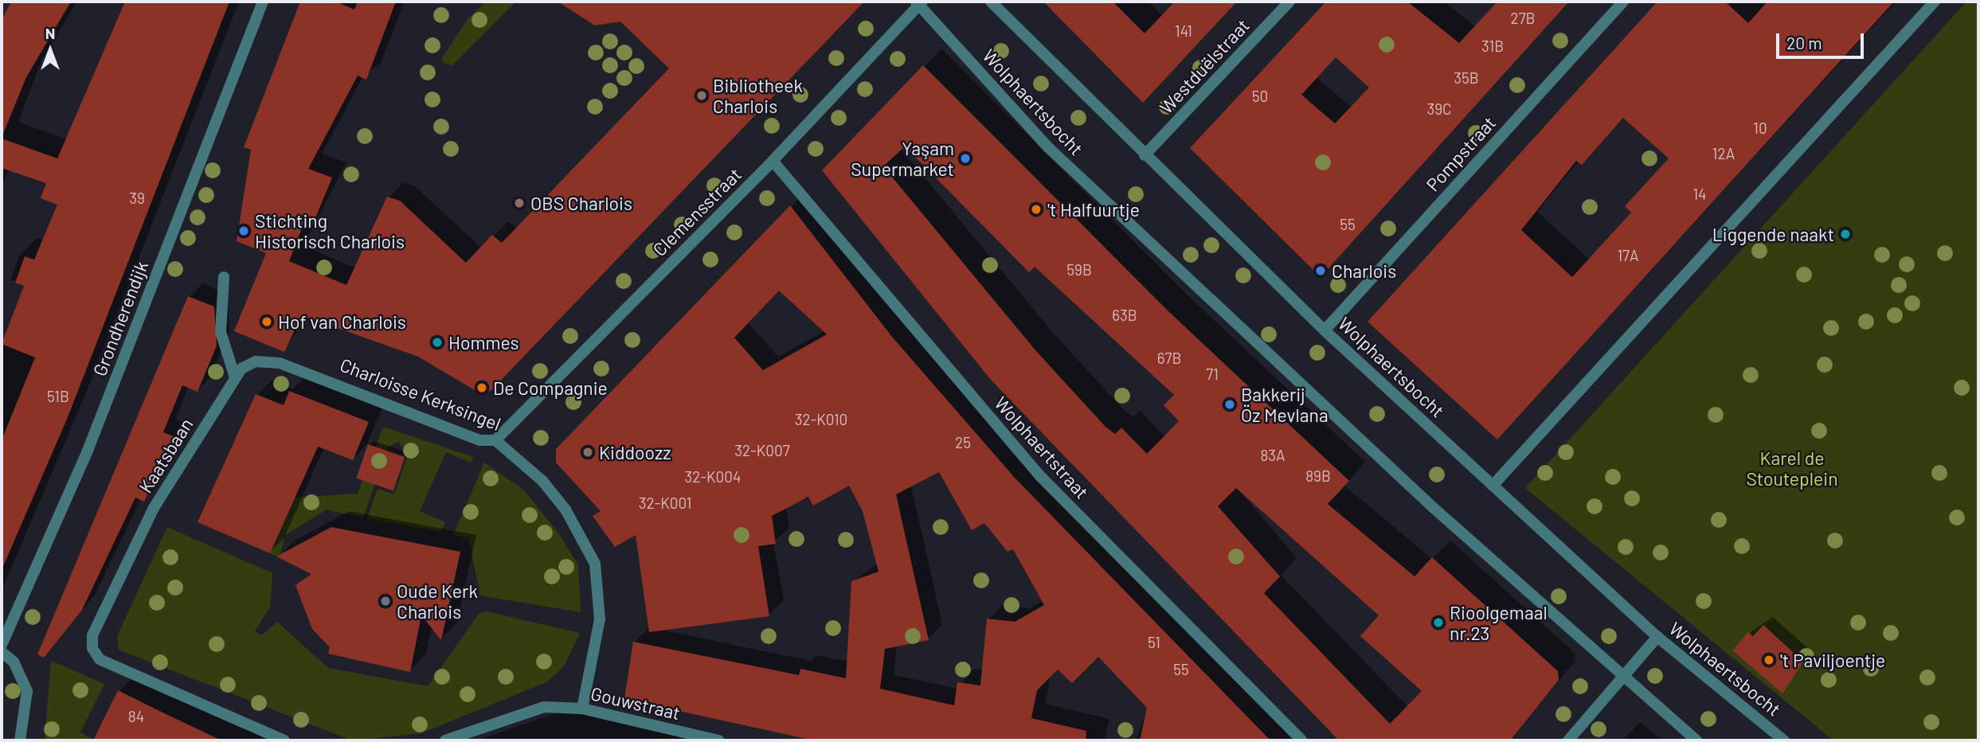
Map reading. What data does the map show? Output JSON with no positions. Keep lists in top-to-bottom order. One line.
{"streets":{"street":["Westduëlstraat","Wolphaertsbocht","Pompstraat","Clemensstraat","Grondherendijk","Charloisse Kerksingel","Wolphaertstraat","Kaatsbaan","Gouwstraat"]},"crossings":[["Westduëlstraat","Wolphaertsbocht"],["Wolphaertsbocht","Pompstraat"],["Wolphaertsbocht","Clemensstraat"],["Clemensstraat","Charloisse Kerksingel"],["Clemensstraat","Wolphaertstraat"],["Charloisse Kerksingel","Kaatsbaan"],["Charloisse Kerksingel","Gouwstraat"]],"parks":["Karel de Stouteplein"],"places":["Bibliotheek Charlois","Yaşam Supermarket","OBS Charlois","'t Halfuurtje","Stichting Historisch Charlois","Liggende naakt","Charlois","Hof van Charlois","Hommes","De Compagnie","Bakkerij Öz Mevlana","Kiddoozz","Oude Kerk Charlois","Rioolgemaal nr.23","'t Paviljoentje"],"house_numbers":["27B","141","31B","35B","50","39C","10","12A","14","39","55","17A","59B","63B","67B","71","51B","32-K010","25","32-K007","83A","89B","32-K004","32-K001","51","55","84"],"scale_bar":"20 m","north":"top"}
